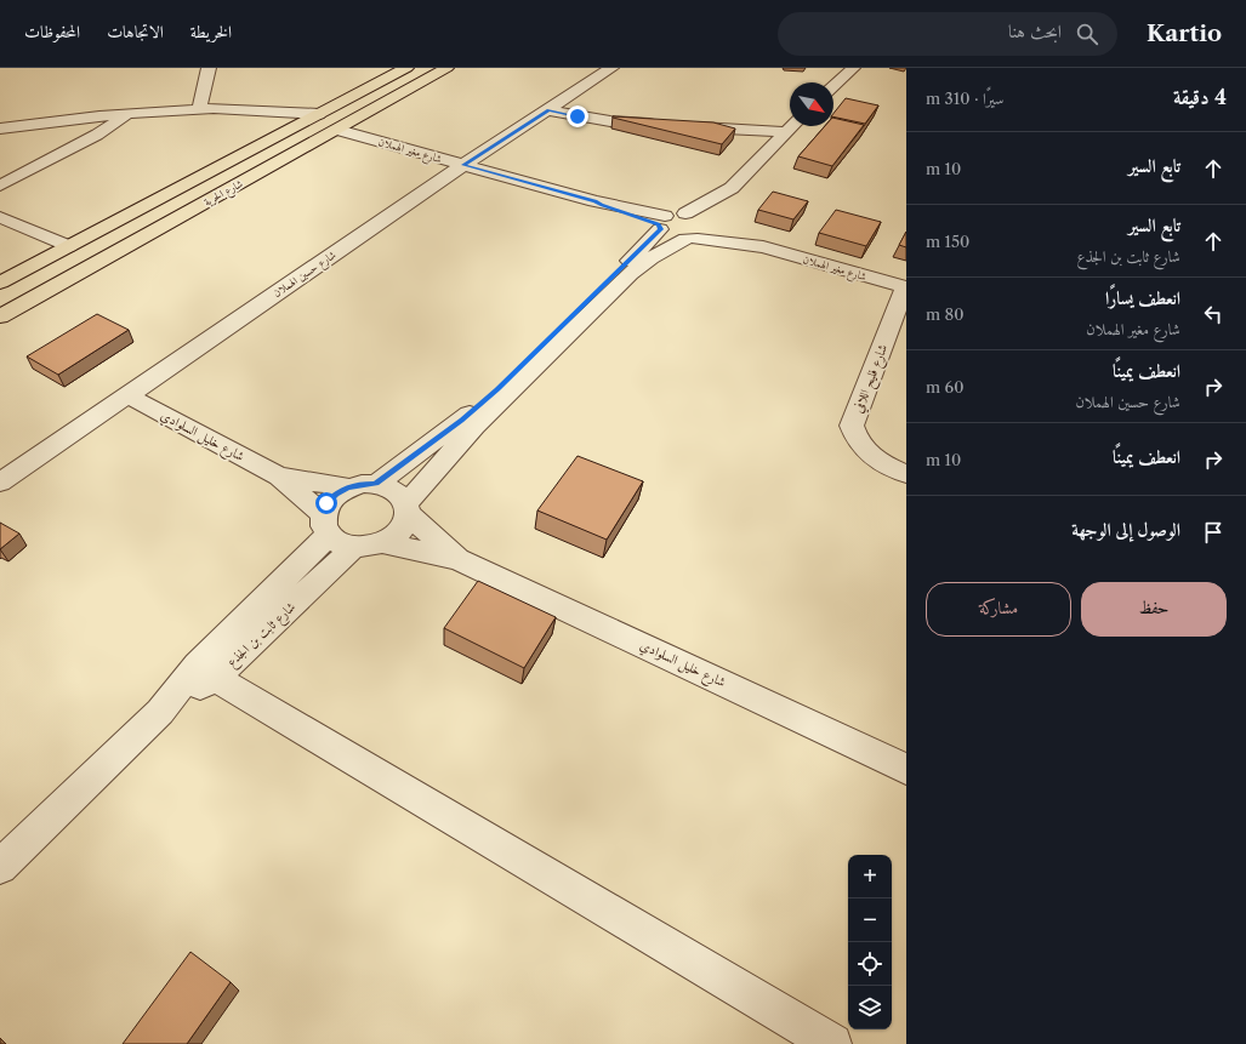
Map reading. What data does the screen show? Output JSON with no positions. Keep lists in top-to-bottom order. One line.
{"streets":{"highway":["شارع الحرية"],"street":["شارع مغير الهملان","شارع حسين الهملان","شارع فليح اللافي","شارع خليل السلوادي","شارع ثابت بن الجذع"]},"crossings":[["شارع مغير الهملان","شارع الحرية"],["شارع مغير الهملان","شارع حسين الهملان"],["شارع مغير الهملان","شارع فليح اللافي"],["شارع حسين الهملان","شارع خليل السلوادي"],["شارع خليل السلوادي","شارع ثابت بن الجذع"]],"north":"bottom right","page":{"header":"Kartio","search":"ابحث هنا","nav":["الخريطة","الاتجاهات","المحفوظات"],"heading":["4 دقيقة","سيرًا · 310 m"],"list":[["تابع السير","10 m"],["تابع السير","شارع ثابت بن الجذع","150 m"],["انعطف يسارًا","شارع مغير الهملان","80 m"],["انعطف يمينًا","شارع حسين الهملان","60 m"],["انعطف يمينًا","10 m"],"الوصول إلى الوجهة"],"buttons":["حفظ","مشاركة"],"map_buttons":["+","−"]}}
